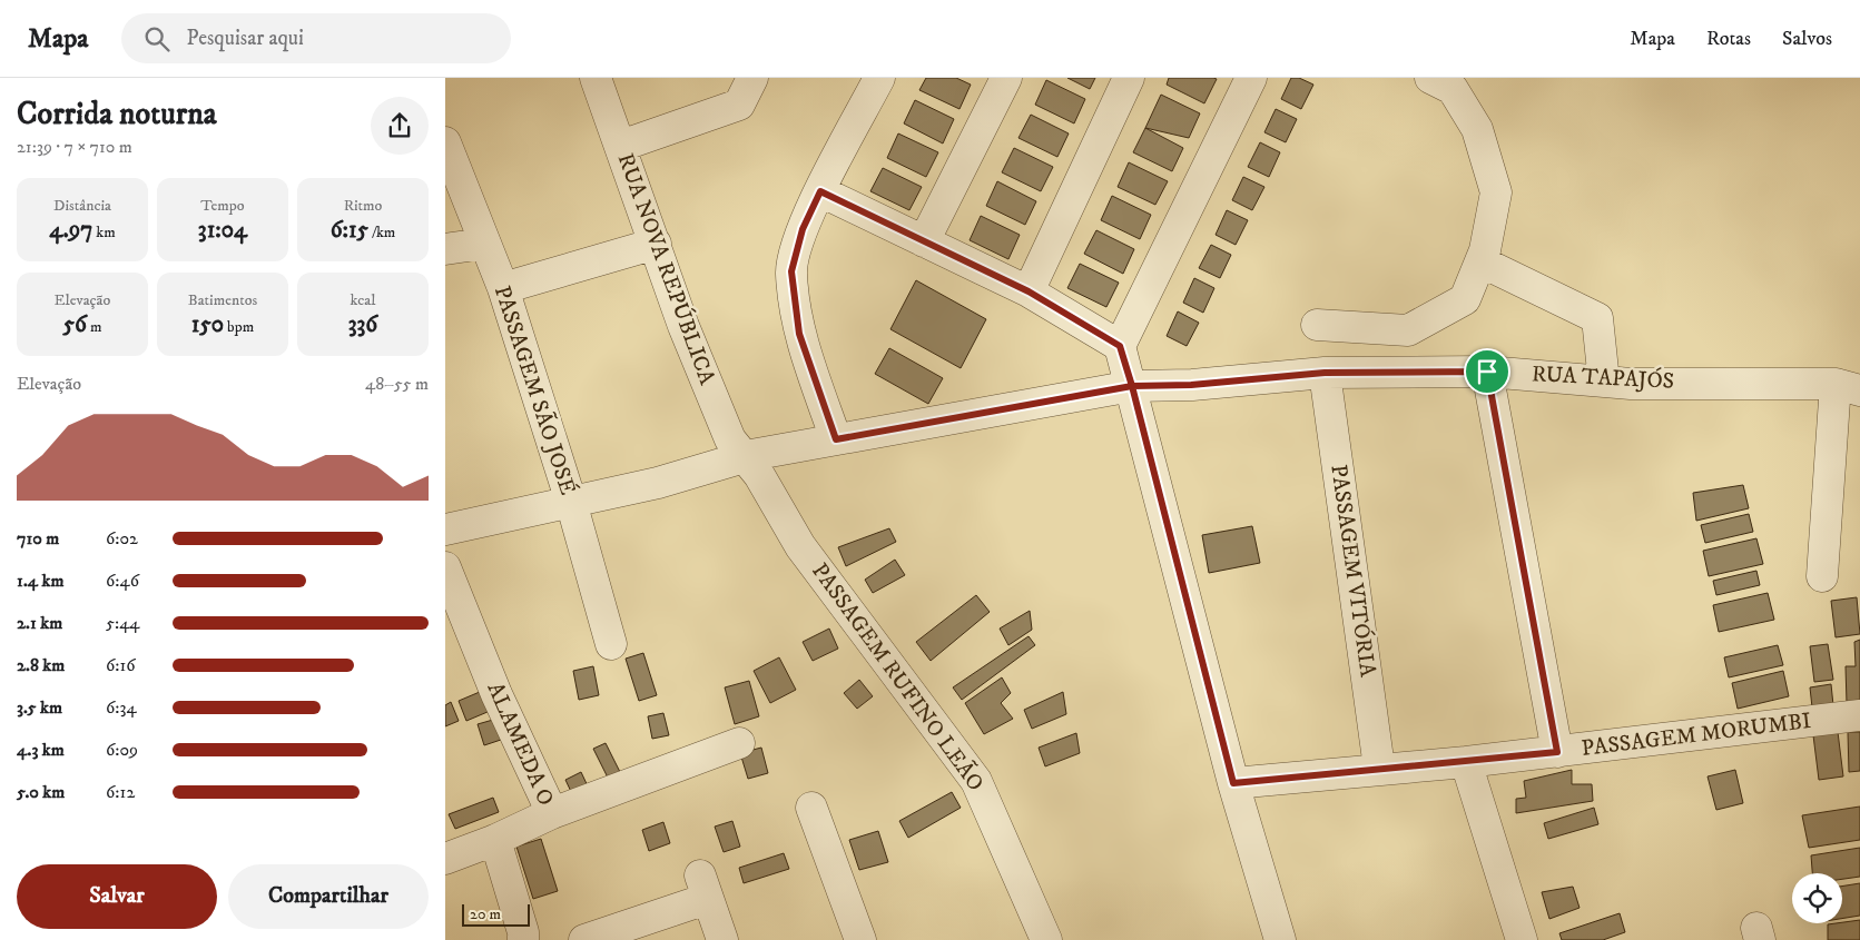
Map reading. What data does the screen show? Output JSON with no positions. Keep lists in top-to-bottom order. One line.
{"streets":{"street":["RUA NOVA REPÚBLICA","RUA TAPAJÓS","PASSAGEM SÃO JOSÉ","PASSAGEM VITÓRIA","PASSAGEM RUFINO LEÃO","PASSAGEM MORUMBI","ALAMEDA O"]},"crossings":[["RUA NOVA REPÚBLICA","RUA TAPAJÓS"],["RUA NOVA REPÚBLICA","PASSAGEM RUFINO LEÃO"],["RUA TAPAJÓS","PASSAGEM SÃO JOSÉ"],["RUA TAPAJÓS","PASSAGEM VITÓRIA"],["RUA TAPAJÓS","PASSAGEM RUFINO LEÃO"],["PASSAGEM VITÓRIA","PASSAGEM MORUMBI"]],"scale_bar":"20 m","page":{"header":"Mapa","search":"Pesquisar aqui","nav":["Mapa","Rotas","Salvos"],"heading":["Corrida noturna","21:39 · 7 × 710 m"],"stats":[["Distância","4.97 km"],["Tempo","31:04"],["Ritmo","6:15 /km"],["Elevação","56 m"],["Batimentos","150 bpm"],["kcal","336"]],"chart":["Elevação","48–55 m"],"list":[{"name":"710 m","note":"6:02"},{"name":"1.4 km","note":"6:46"},{"name":"2.1 km","note":"5:44"},{"name":"2.8 km","note":"6:16"},{"name":"3.5 km","note":"6:34"},{"name":"4.3 km","note":"6:09"},{"name":"5.0 km","note":"6:12"}],"buttons":["Salvar","Compartilhar"],"scale":"20 m"}}
